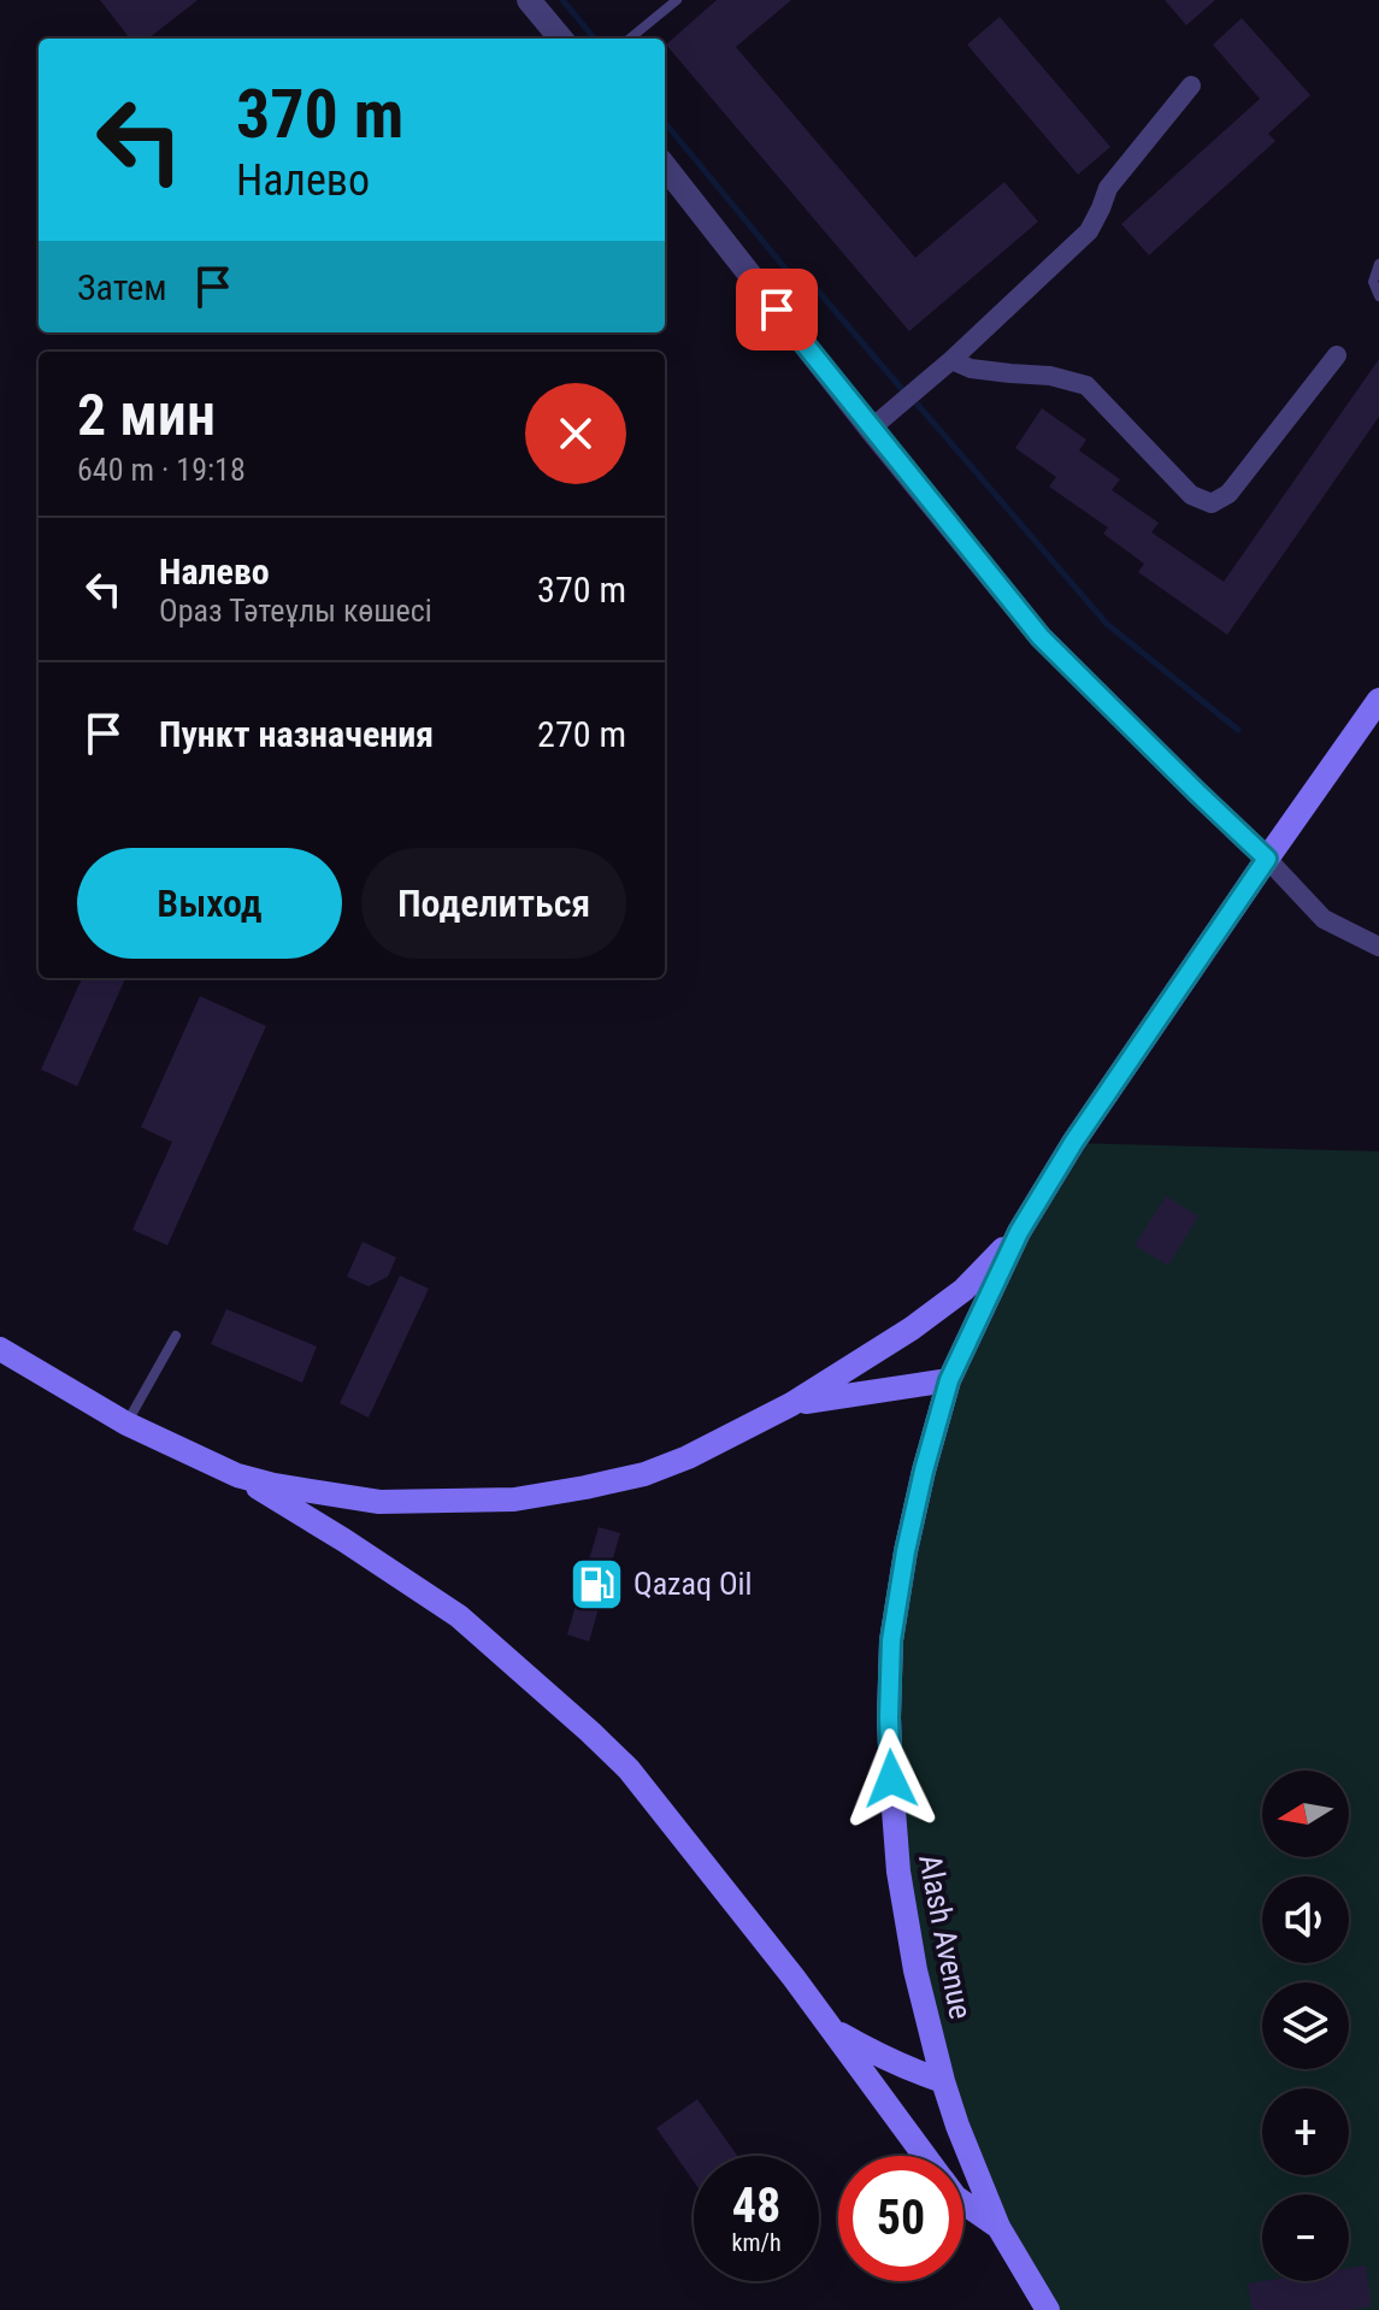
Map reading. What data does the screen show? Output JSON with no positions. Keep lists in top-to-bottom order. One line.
{"streets":{"main road":["Alash Avenue"]},"places":{"fuel station":["Qazaq Oil"]},"north":"left","page":{"turn":["370 m","Налево"],"then":"Затем","heading":["2 мин","640 m · 19:18"],"list":[{"name":"Налево","note":"Ораз Тәтеұлы көшесі","value":"370 m"},{"name":"Пункт назначения","value":"270 m"}],"buttons":["Выход","Поделиться"],"map_buttons":["+","−"],"speed":"48 km/h","limit":"50"}}
